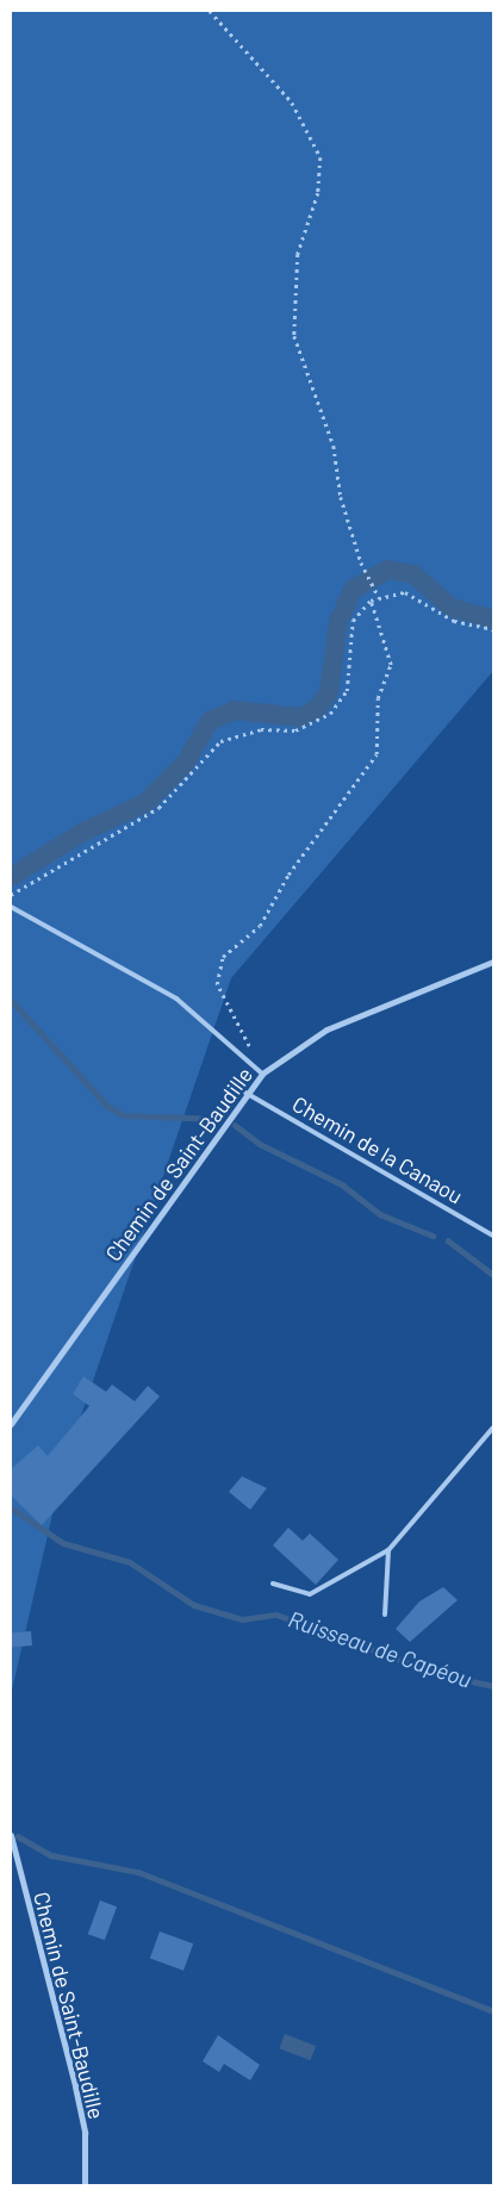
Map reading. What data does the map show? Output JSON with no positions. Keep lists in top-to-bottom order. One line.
{"streets":{"street":["Chemin de Saint-Baudille"],"lane":["Chemin de la Canaou"]},"crossings":[["Chemin de la Canaou","Chemin de Saint-Baudille"]],"water":["Ruisseau de Capéou"]}
